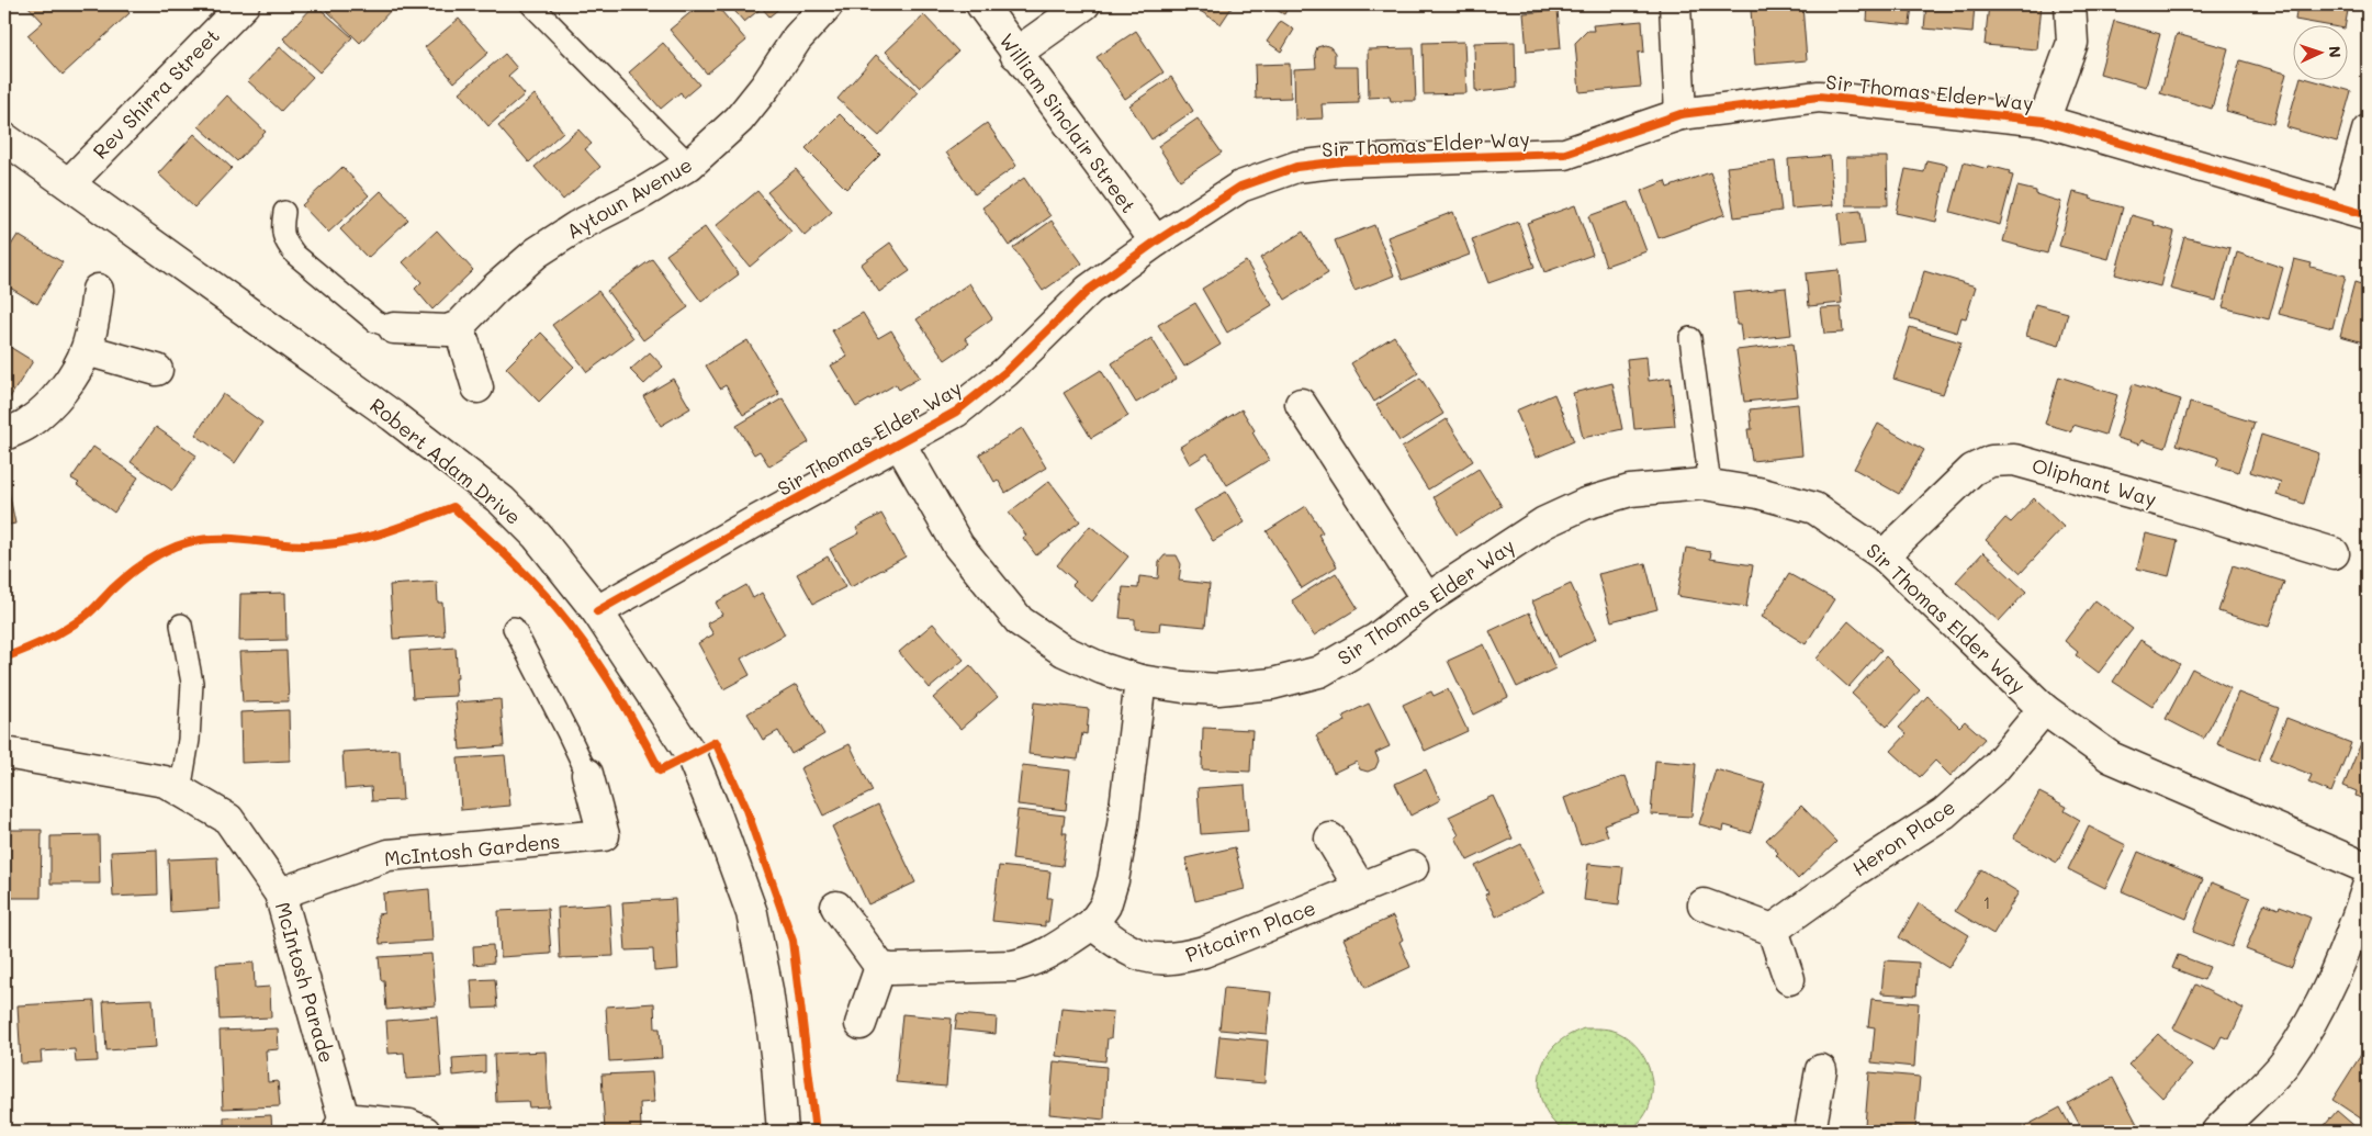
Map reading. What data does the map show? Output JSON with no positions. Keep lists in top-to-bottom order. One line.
{"streets":{"street":["Sir Thomas Elder Way","Rev Shirra Street","William Sinclair Street","Aytoun Avenue","Robert Adam Drive","Oliphant Way","Heron Place","McIntosh Gardens","Pitcairn Place","McIntosh Parade"]},"crossings":[["Sir Thomas Elder Way","William Sinclair Street"],["Sir Thomas Elder Way","Robert Adam Drive"],["Sir Thomas Elder Way","Oliphant Way"],["Sir Thomas Elder Way","Heron Place"],["Rev Shirra Street","Robert Adam Drive"],["McIntosh Gardens","McIntosh Parade"]],"house_numbers":["1"],"north":"right"}
